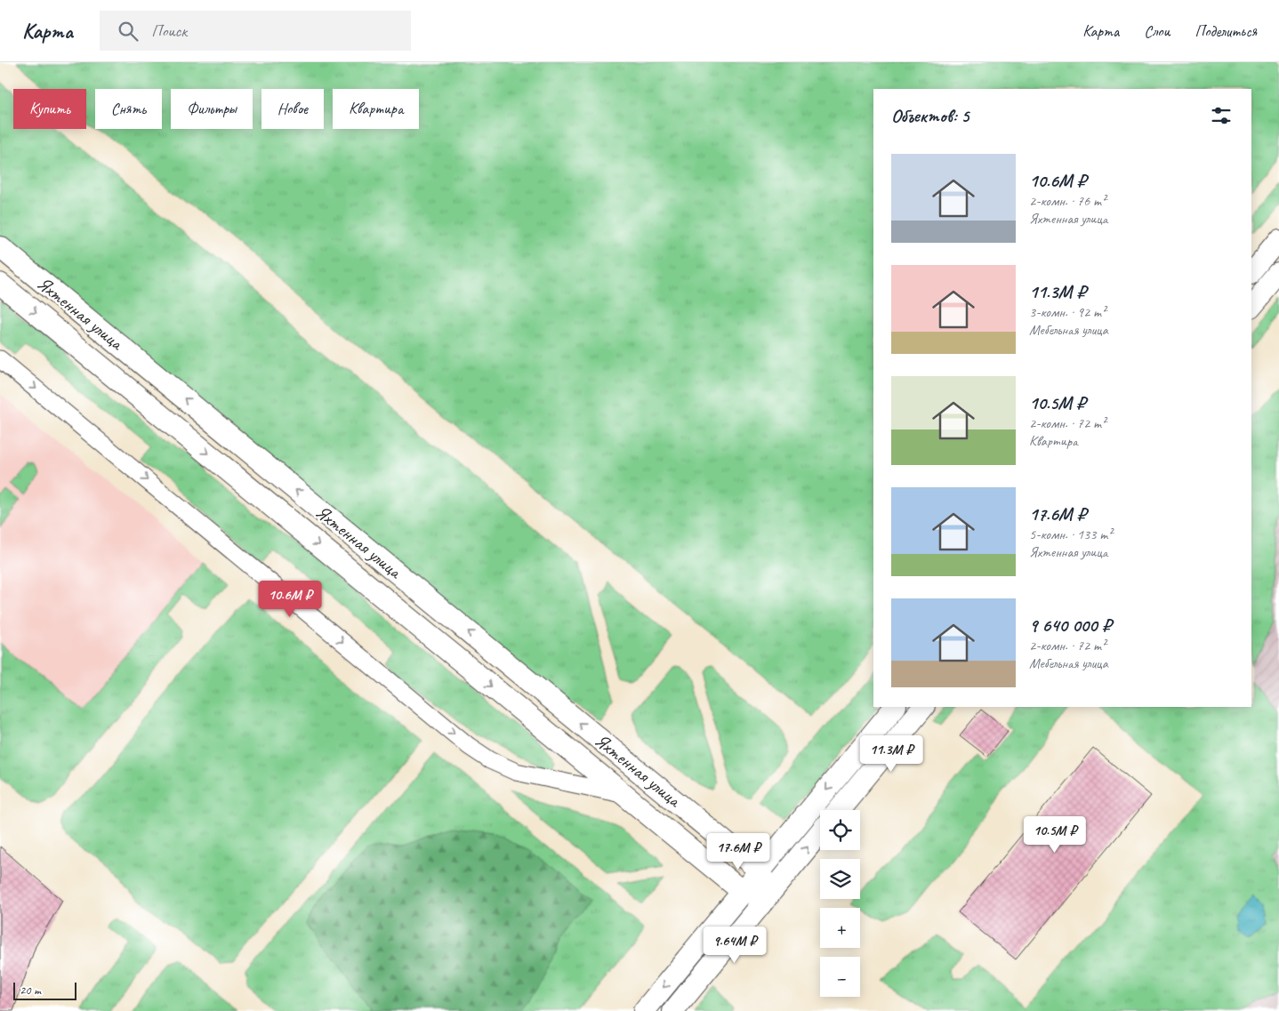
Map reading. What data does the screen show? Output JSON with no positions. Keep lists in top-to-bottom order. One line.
{"streets":{"street":["Яхтенная улица"]},"scale_bar":"20 m","page":{"header":"Карта","search":"Поиск","nav":["Карта","Слои","Поделиться"],"chip":["Купить","Снять","Фильтры","Новое","Квартира"],"heading":"Объектов: 5","list":[{"name":"10.6M ₽","note":"2-комн. · 76 m² · Яхтенная улица"},{"name":"11.3M ₽","note":"3-комн. · 92 m² · Мебельная улица"},{"name":"10.5M ₽","note":"2-комн. · 72 m² · Квартира"},{"name":"17.6M ₽","note":"5-комн. · 133 m² · Яхтенная улица"},{"name":"9 640 000 ₽","note":"2-комн. · 72 m² · Мебельная улица"}],"price":["10.6M ₽","11.3M ₽","10.5M ₽","17.6M ₽","9.64M ₽"],"map_buttons":["+","−"],"scale":"20 m"}}
